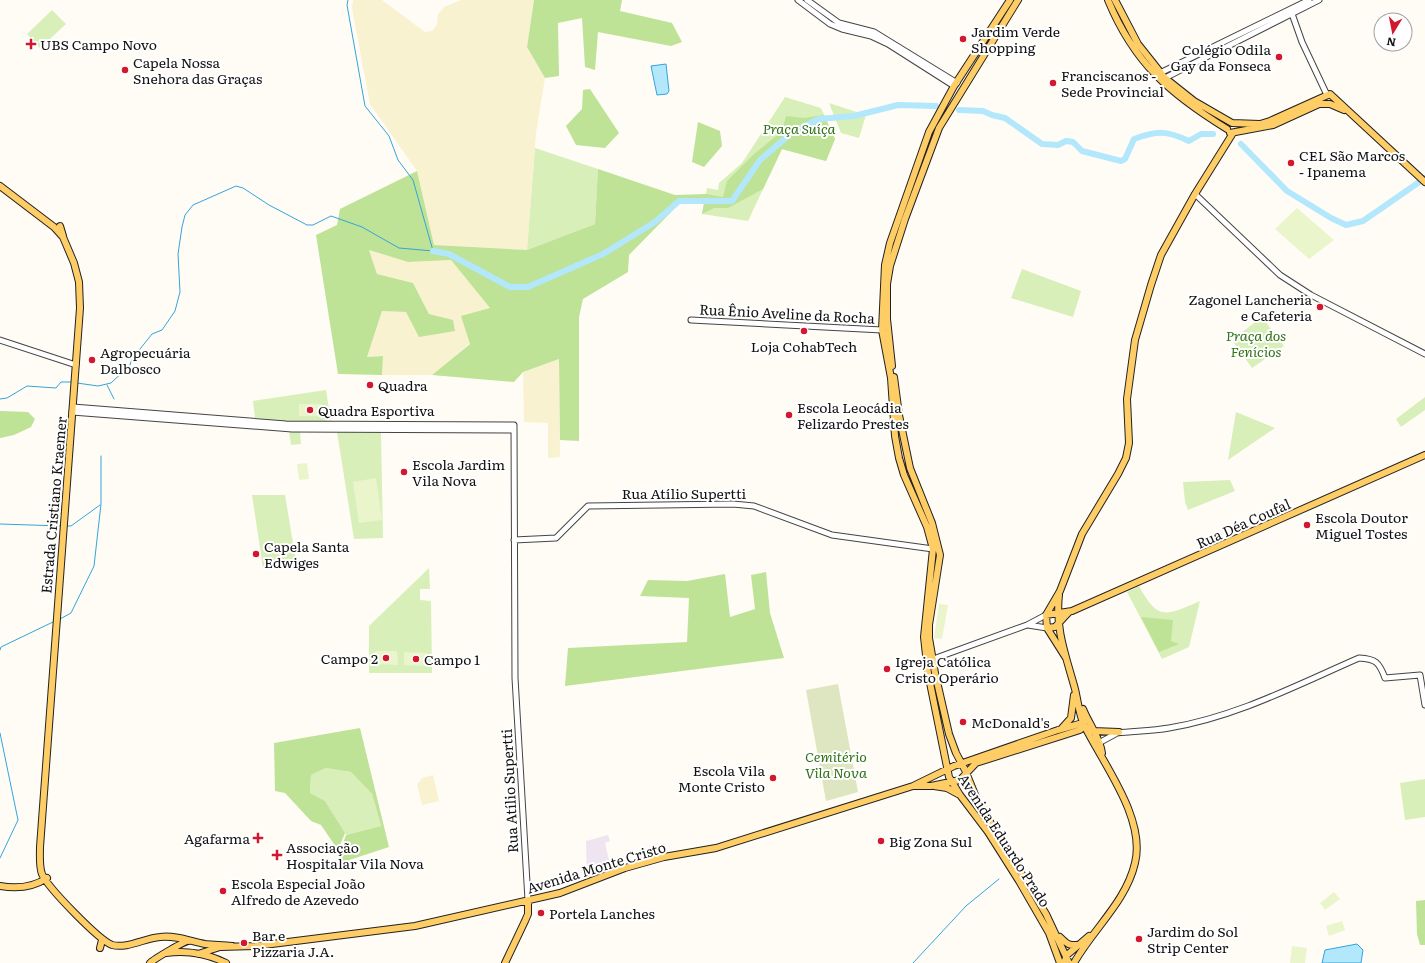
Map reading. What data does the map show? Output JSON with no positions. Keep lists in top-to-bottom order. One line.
{"streets":{"main road":["Rua Atílio Supertti","Estrada Cristiano Kraemer","Rua Déa Coufal","Avenida Eduardo Prado","Avenida Monte Cristo"],"street":["Rua Ênio Aveline da Rocha"]},"crossings":[["Rua Ênio Aveline da Rocha","Avenida Eduardo Prado"],["Rua Atílio Supertti","Estrada Cristiano Kraemer"],["Rua Atílio Supertti","Avenida Eduardo Prado"],["Rua Atílio Supertti","Avenida Monte Cristo"],["Estrada Cristiano Kraemer","Avenida Monte Cristo"],["Rua Déa Coufal","Avenida Eduardo Prado"],["Rua Déa Coufal","Avenida Monte Cristo"],["Avenida Eduardo Prado","Avenida Monte Cristo"]],"parks":["Praça Suíça","Praça dos Fenícios","Cemitério Vila Nova"],"places":{"other":["Jardim Verde Shopping","Colégio Odila Gay da Fonseca","Capela Nossa Snehora das Graças","Franciscanos - Sede Provincial","CEL São Marcos - Ipanema","Zagonel Lancheria e Cafeteria","Loja CohabTech","Agropecuária Dalbosco","Quadra","Quadra Esportiva","Escola Leocádia Felizardo Prestes","Escola Jardim Vila Nova","Escola Doutor Miguel Tostes","Capela Santa Edwiges","Campo 2","Campo 1","Igreja Católica Cristo Operário","McDonald's","Escola Vila Monte Cristo","Big Zona Sul","Escola Especial João Alfredo de Azevedo","Portela Lanches","Jardim do Sol Strip Center","Bar e Pizzaria J.A."],"health":["UBS Campo Novo","Agafarma","Associação Hospitalar Vila Nova"]},"north":"bottom"}
